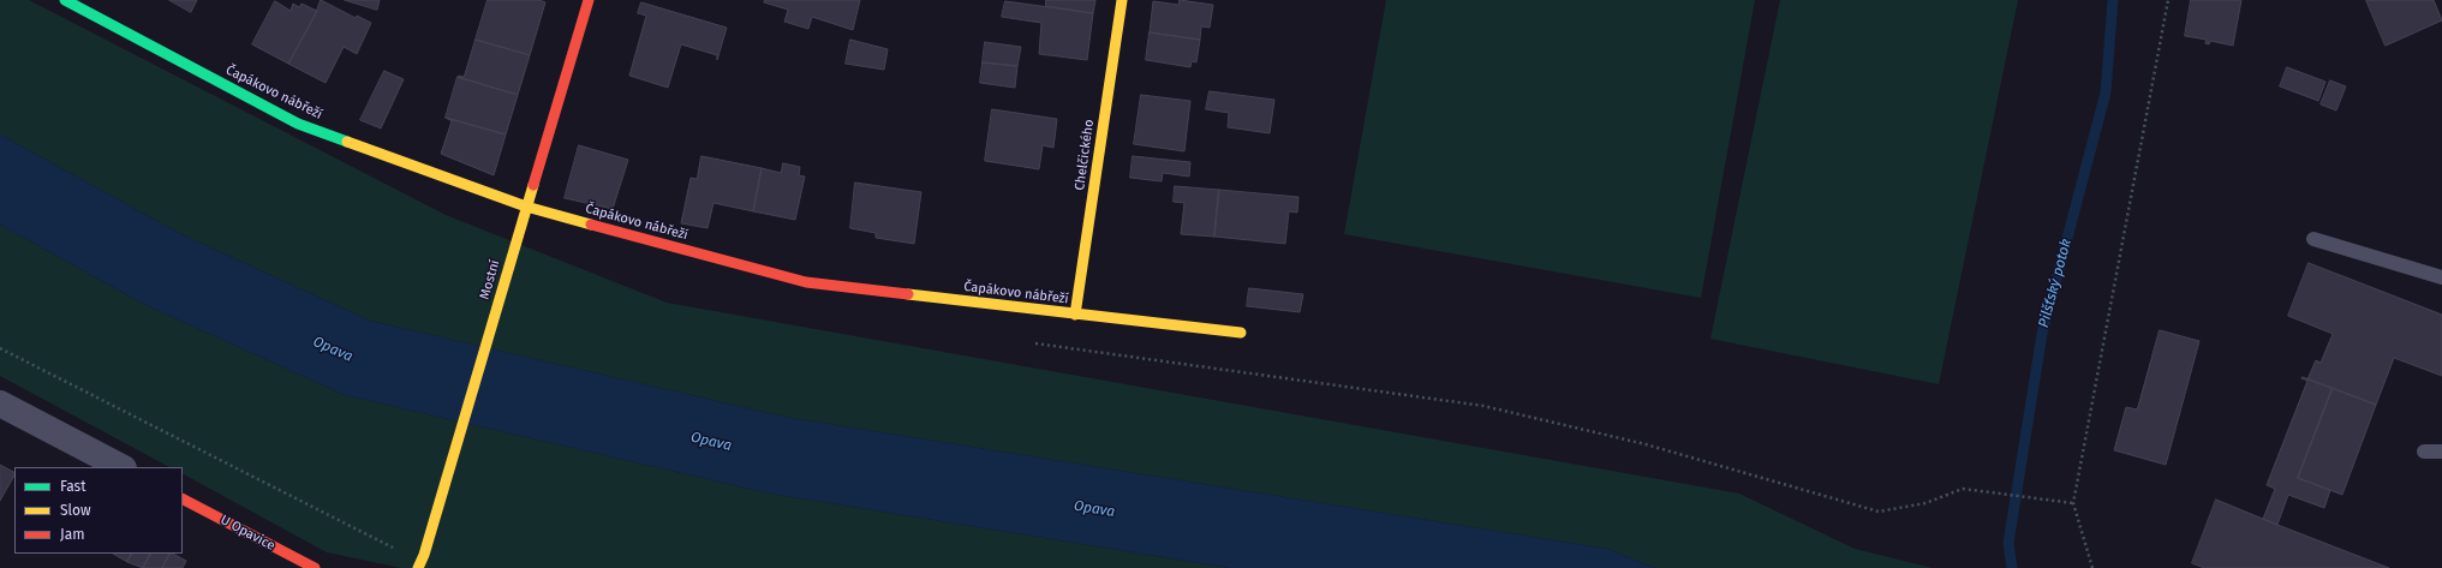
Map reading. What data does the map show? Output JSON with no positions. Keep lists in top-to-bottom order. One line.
{"streets":{"street":["Čapákovo nábřeží","Chelčického","Mostní","U Opavice"]},"crossings":[["Čapákovo nábřeží","Chelčického"],["Čapákovo nábřeží","Mostní"]],"water":["Pilšťský potok","Opava"],"legend":["Fast","Slow","Jam"]}
